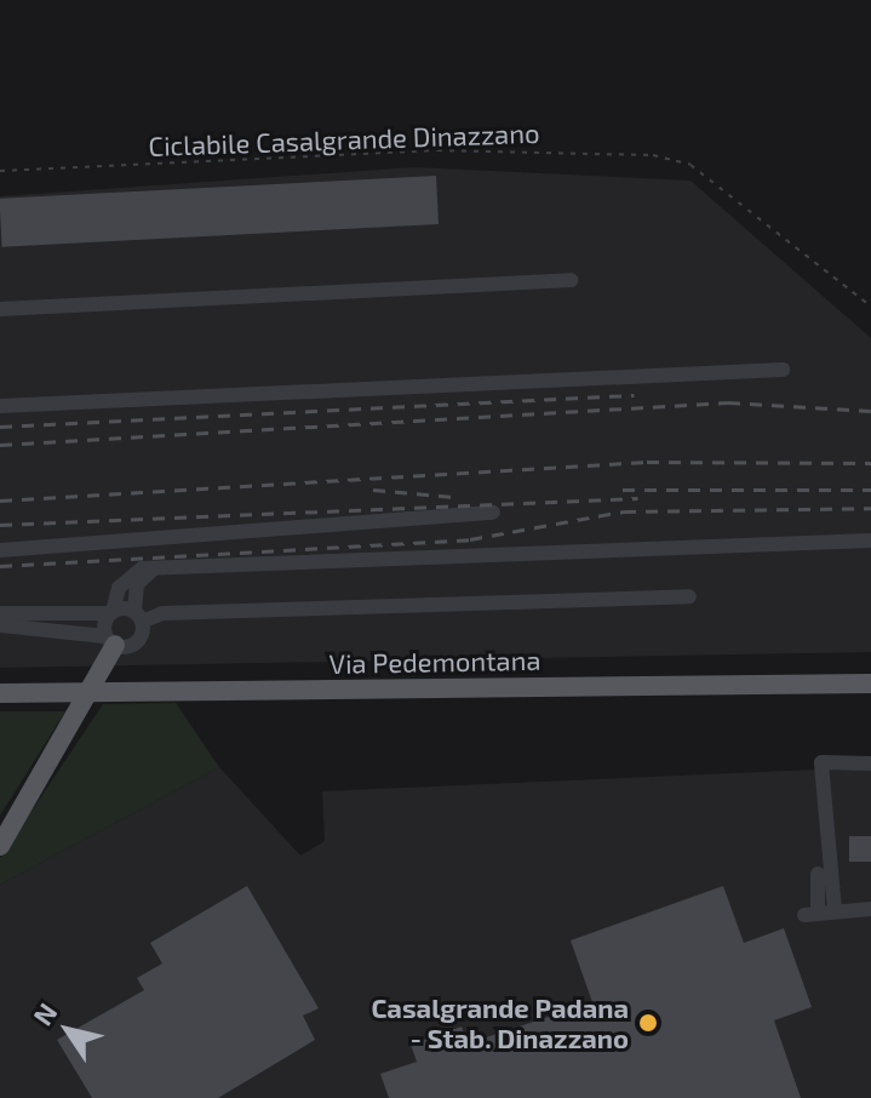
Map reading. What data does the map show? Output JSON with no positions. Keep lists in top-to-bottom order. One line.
{"streets":{"main road":["Via Pedemontana"],"path":["Ciclabile Casalgrande Dinazzano"]},"places":["Casalgrande Padana - Stab. Dinazzano"],"north":"top left"}
